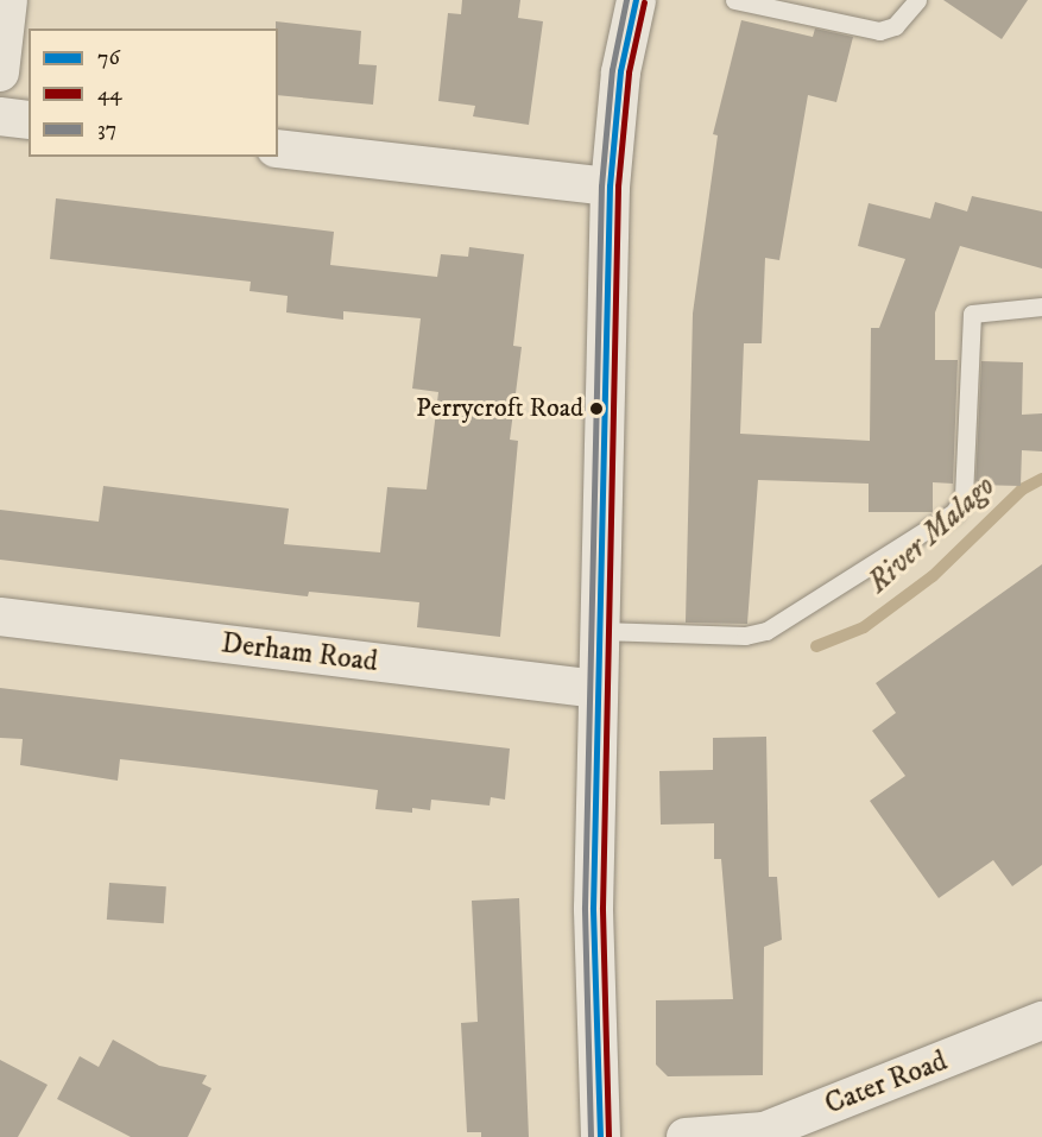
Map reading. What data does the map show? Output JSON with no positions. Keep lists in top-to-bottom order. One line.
{"streets":{"street":["Derham Road","Cater Road"]},"water":["River Malago"],"places":["Perrycroft Road"],"lines":["transit line 76","transit line 37","transit line 44"],"legend":["76","44","37"]}
